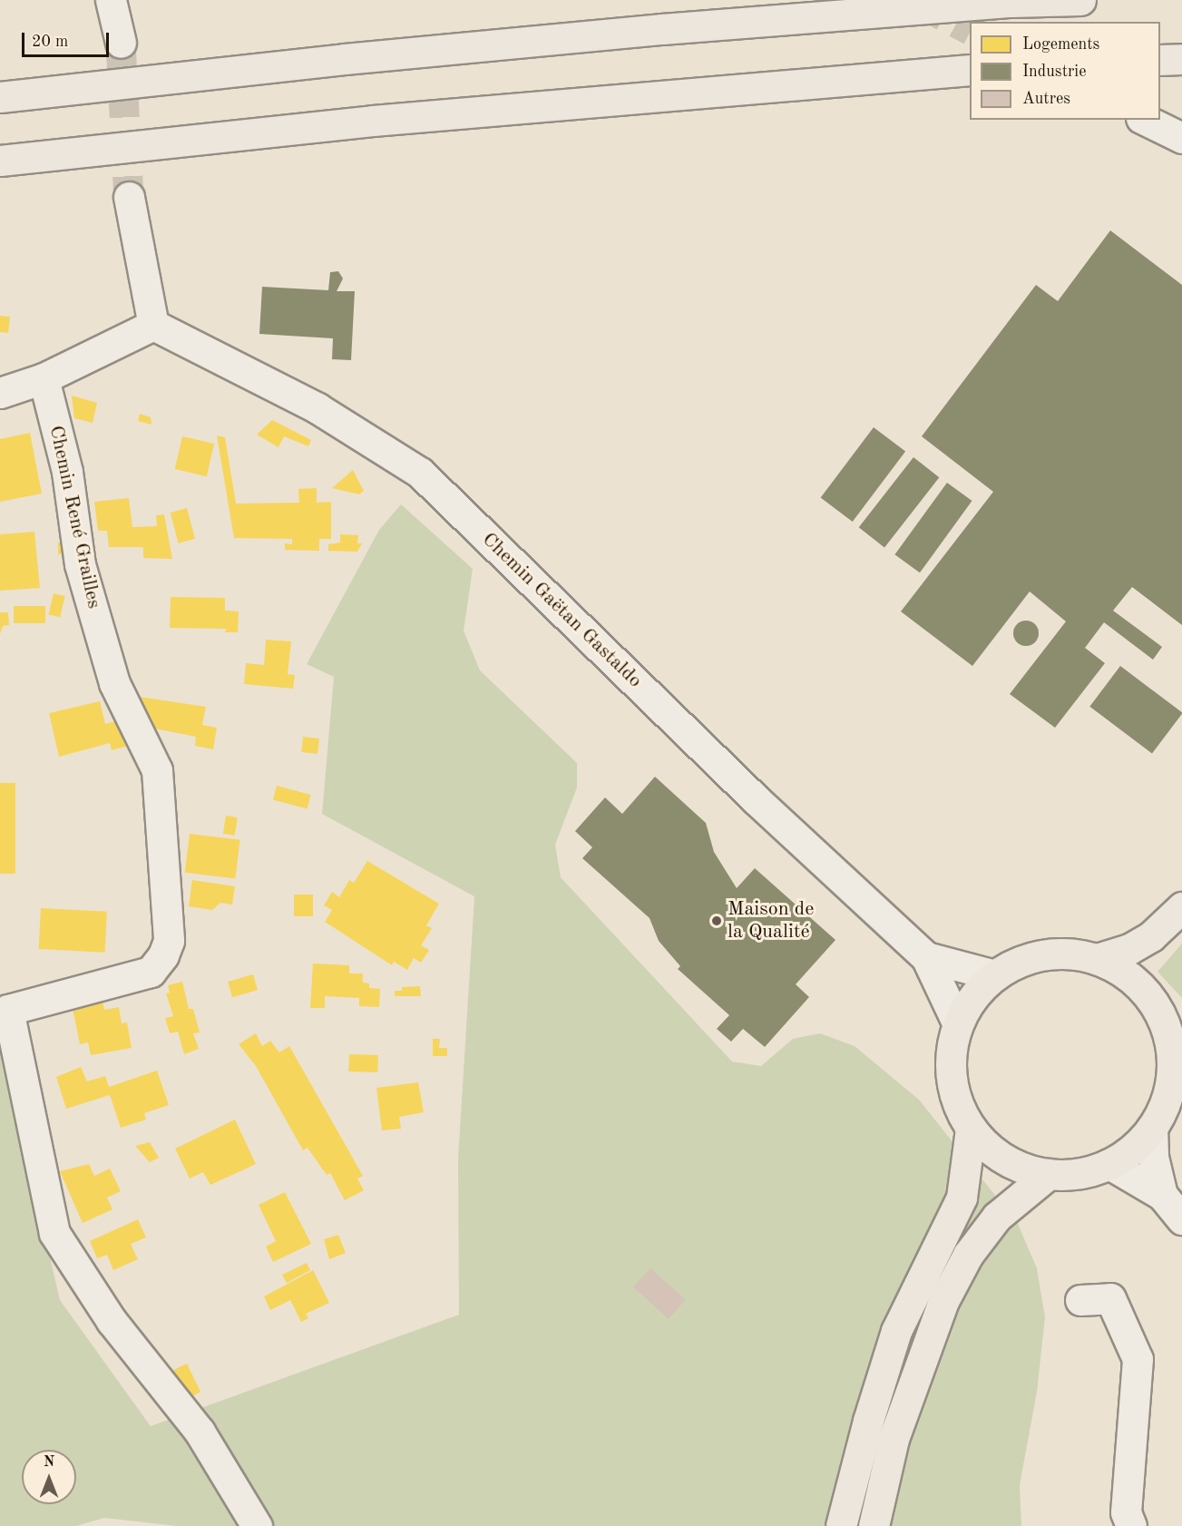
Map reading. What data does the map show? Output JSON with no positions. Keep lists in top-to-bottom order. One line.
{"streets":{"street":["Chemin René Grailles","Chemin Gaëtan Gastaldo"]},"places":["Maison de la Qualité"],"legend":["Logements","Industrie","Autres"],"scale_bar":"20 m","north":"top"}
